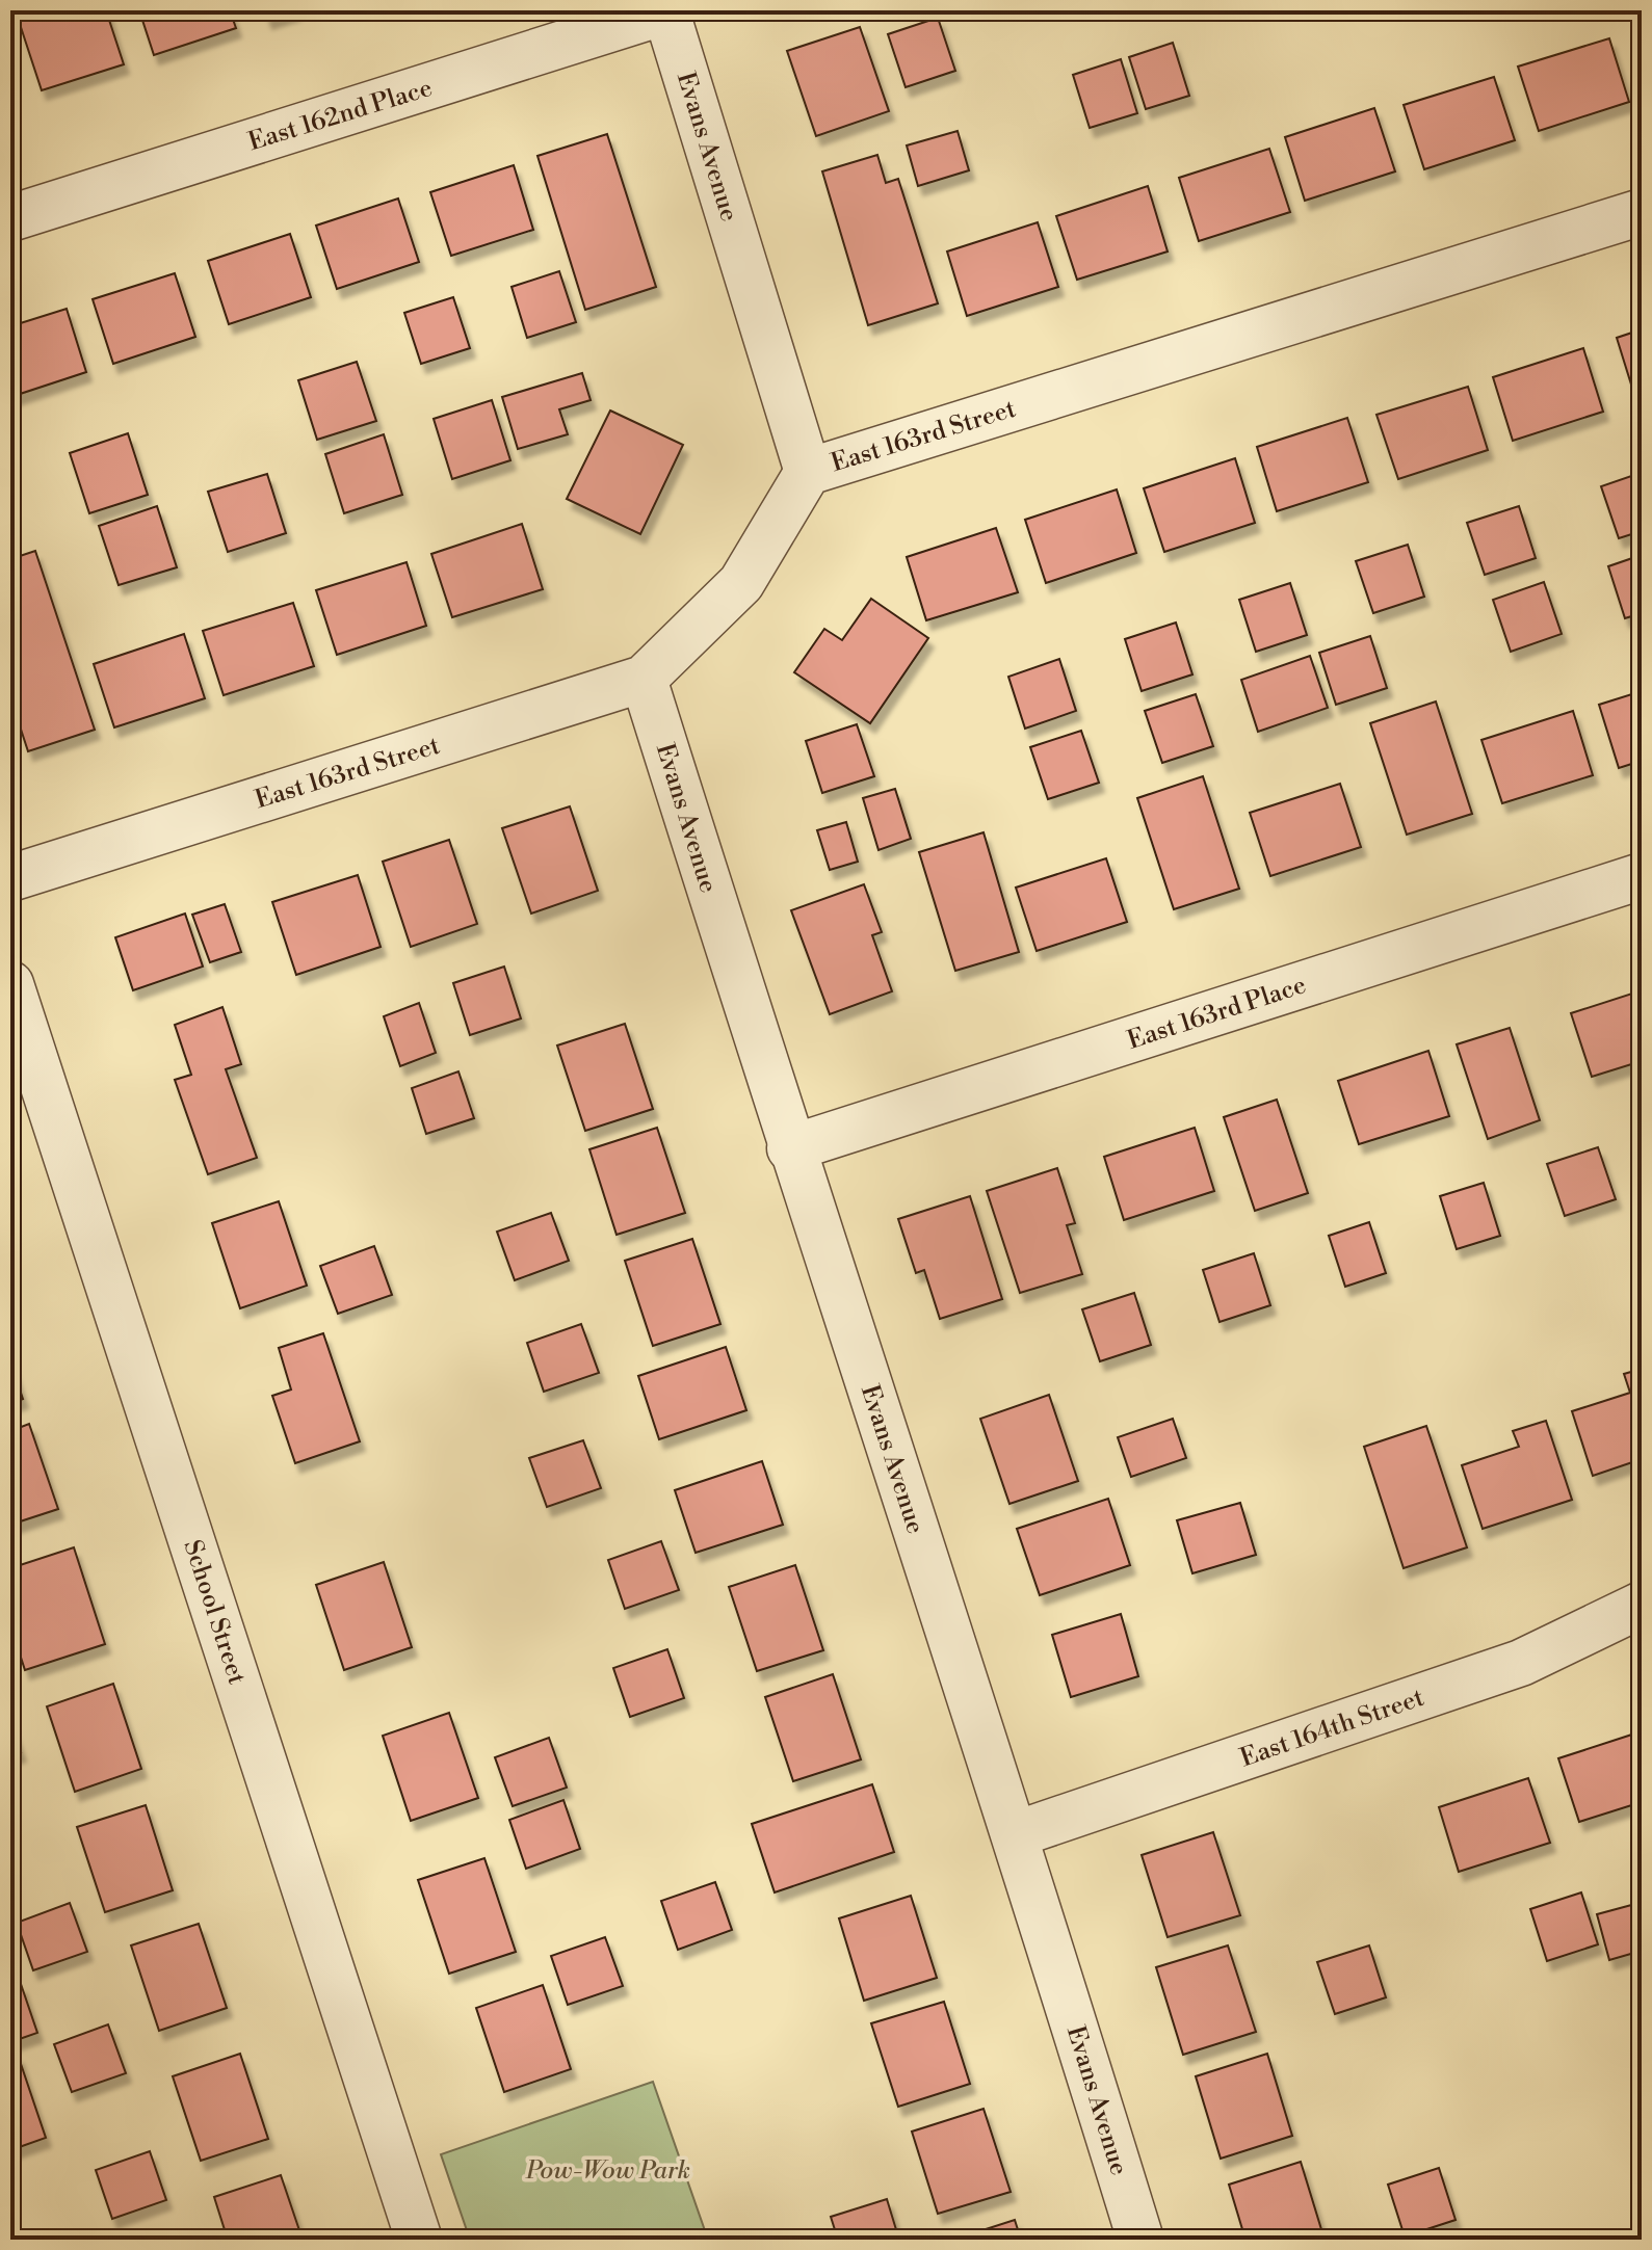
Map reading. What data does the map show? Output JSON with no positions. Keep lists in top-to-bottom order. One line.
{"streets":{"street":["East 162nd Place","Evans Avenue","East 163rd Street","East 163rd Place","School Street","East 164th Street"]},"crossings":[["East 162nd Place","Evans Avenue"],["Evans Avenue","East 163rd Street"],["Evans Avenue","East 163rd Place"],["Evans Avenue","East 164th Street"]],"parks":["Pow-Wow Park"]}
